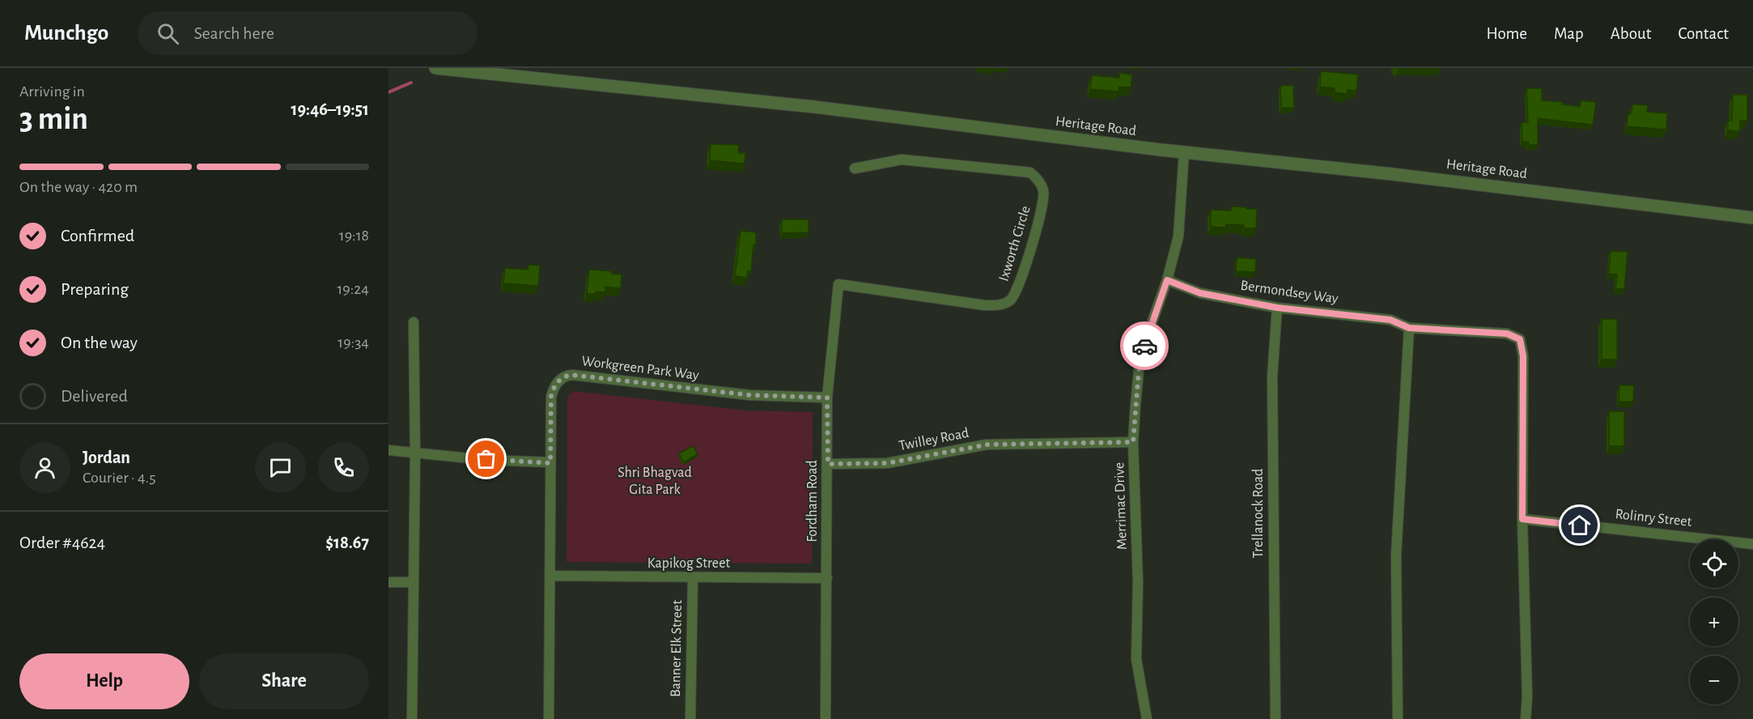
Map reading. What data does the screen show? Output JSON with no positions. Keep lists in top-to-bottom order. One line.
{"streets":{"street":["Heritage Road","Ixworth Circle","Bermondsey Way","Workgreen Park Way","Twilley Road","Fordham Road","Merrimac Drive","Trellanock Road","Rolinry Street","Kapikog Street","Banner Elk Street"]},"crossings":[["Heritage Road","Merrimac Drive"],["Ixworth Circle","Fordham Road"],["Bermondsey Way","Merrimac Drive"],["Bermondsey Way","Trellanock Road"],["Bermondsey Way","Rolinry Street"],["Workgreen Park Way","Fordham Road"],["Workgreen Park Way","Kapikog Street"],["Twilley Road","Fordham Road"],["Twilley Road","Merrimac Drive"],["Fordham Road","Kapikog Street"],["Kapikog Street","Banner Elk Street"]],"parks":["Shri Bhagvad Gita Park"],"page":{"header":"Munchgo","search":"Search here","nav":["Home","Map","About","Contact"],"heading":["3 min","Arriving in","19:46–19:51"],"panel":["Jordan","Courier · 4.5","Order #4624","$18.67"],"bar":"On the way · 420 m","list":[["Confirmed","19:18"],["Preparing","19:24"],["On the way","19:34"],"Delivered"],"map_buttons":["+","−"],"buttons":["Help","Share"]}}
